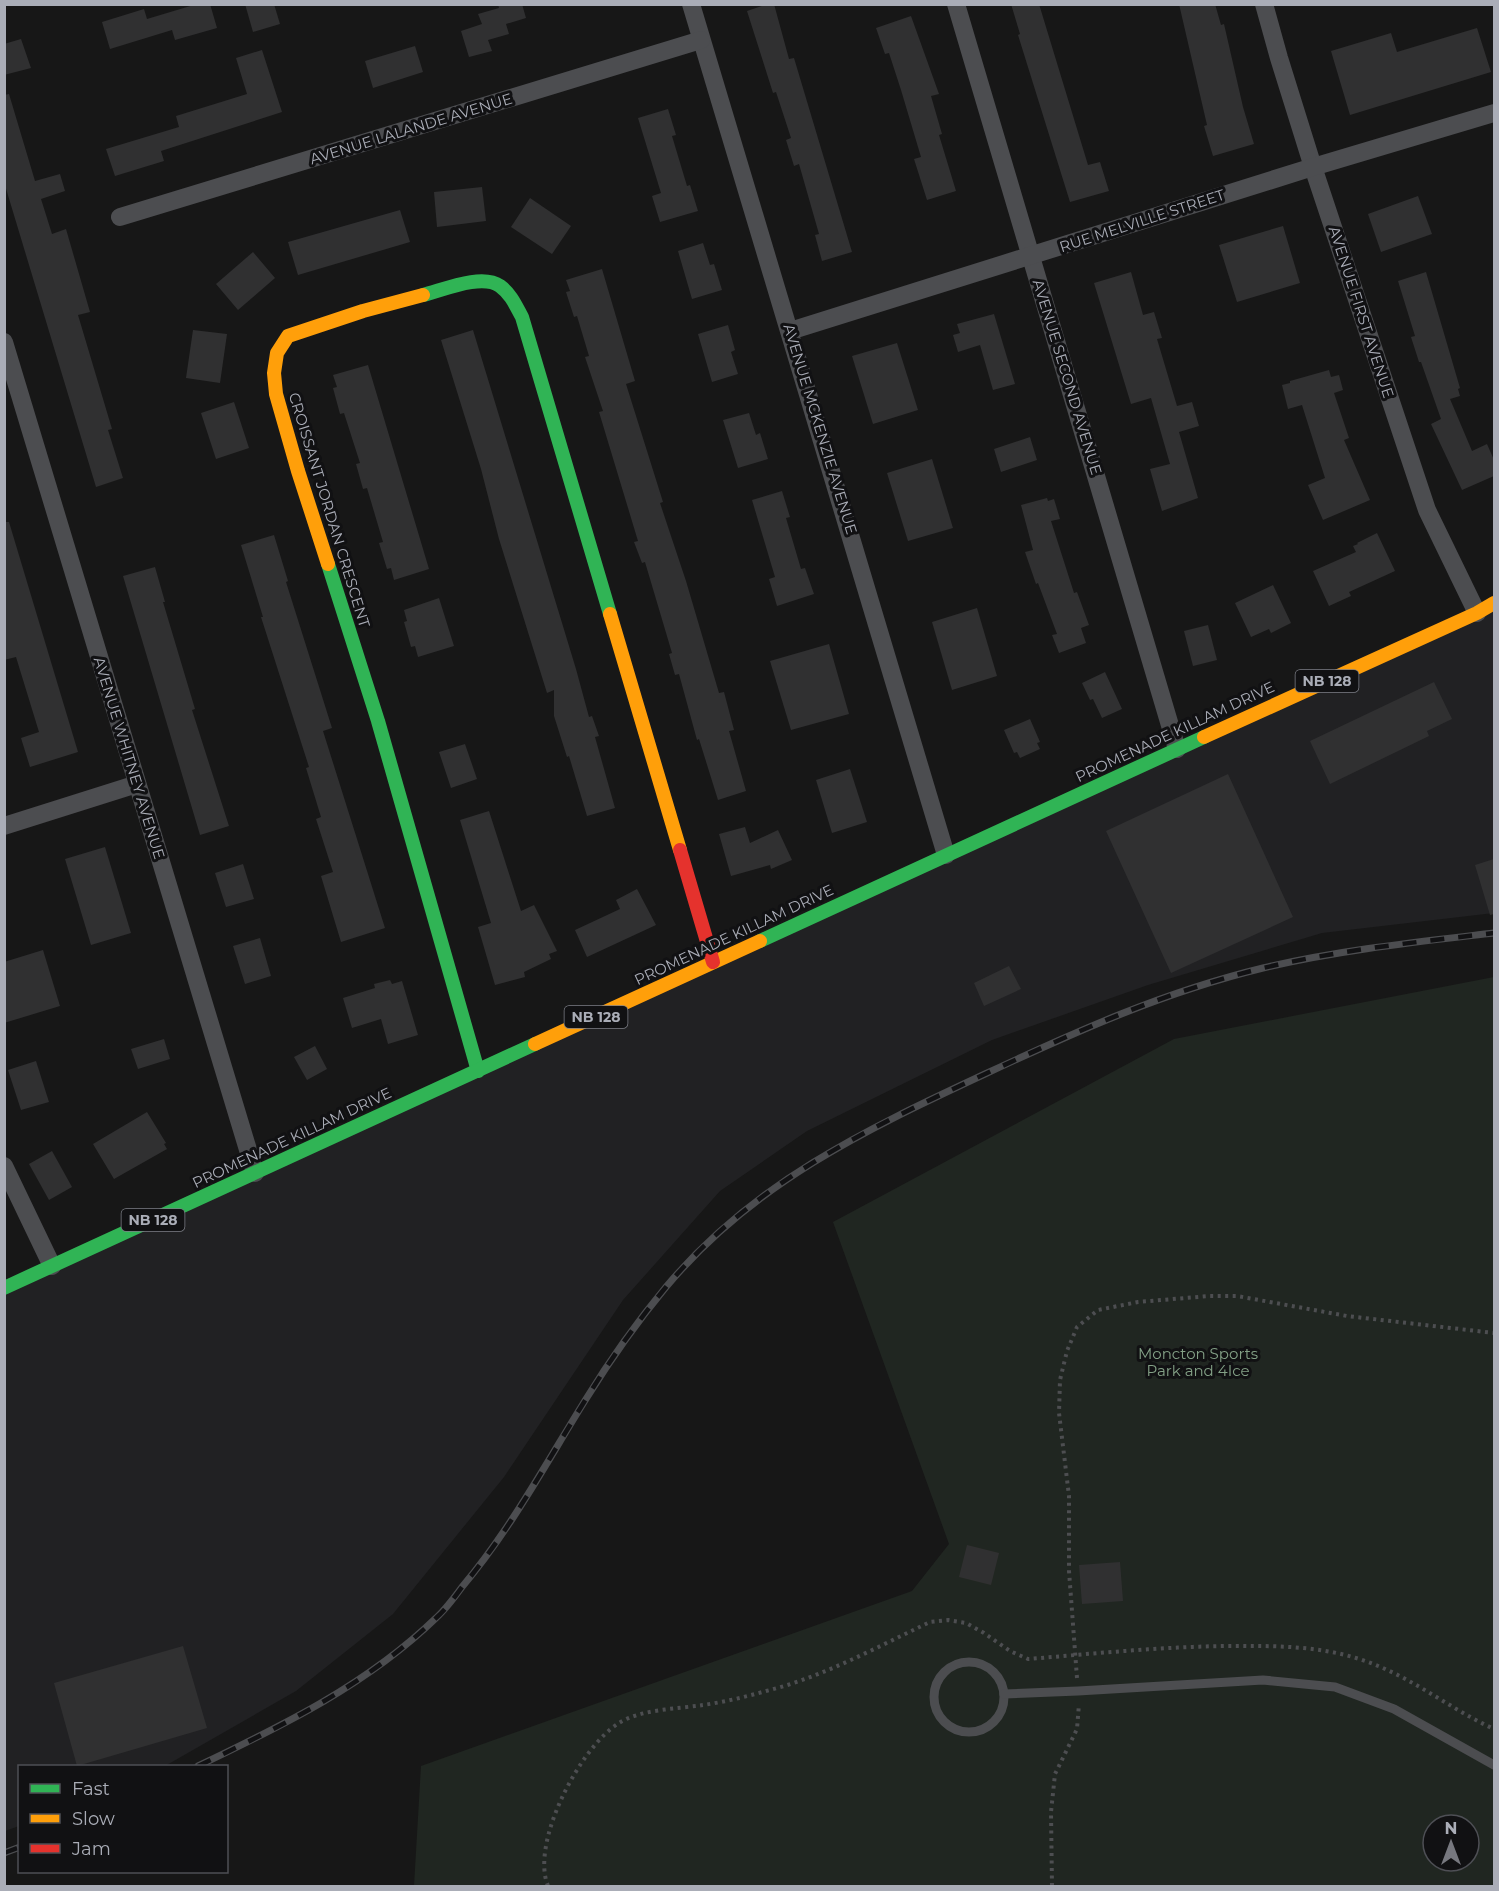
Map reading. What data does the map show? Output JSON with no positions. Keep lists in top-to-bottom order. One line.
{"streets":{"street":["AVENUE LALANDE AVENUE","RUE MELVILLE STREET","AVENUE FIRST AVENUE","AVENUE SECOND AVENUE","AVENUE MCKENZIE AVENUE","CROISSANT JORDAN CRESCENT","NB 128","PROMENADE KILLAM DRIVE","AVENUE WHITNEY AVENUE"]},"crossings":[["AVENUE LALANDE AVENUE","AVENUE MCKENZIE AVENUE"],["RUE MELVILLE STREET","AVENUE FIRST AVENUE"],["RUE MELVILLE STREET","AVENUE SECOND AVENUE"],["RUE MELVILLE STREET","AVENUE MCKENZIE AVENUE"],["AVENUE FIRST AVENUE","PROMENADE KILLAM DRIVE"],["AVENUE SECOND AVENUE","PROMENADE KILLAM DRIVE"],["AVENUE MCKENZIE AVENUE","PROMENADE KILLAM DRIVE"],["CROISSANT JORDAN CRESCENT","PROMENADE KILLAM DRIVE"],["PROMENADE KILLAM DRIVE","AVENUE WHITNEY AVENUE"]],"parks":["Moncton Sports Park and 4Ice"],"legend":["Fast","Slow","Jam"],"north":"top"}
